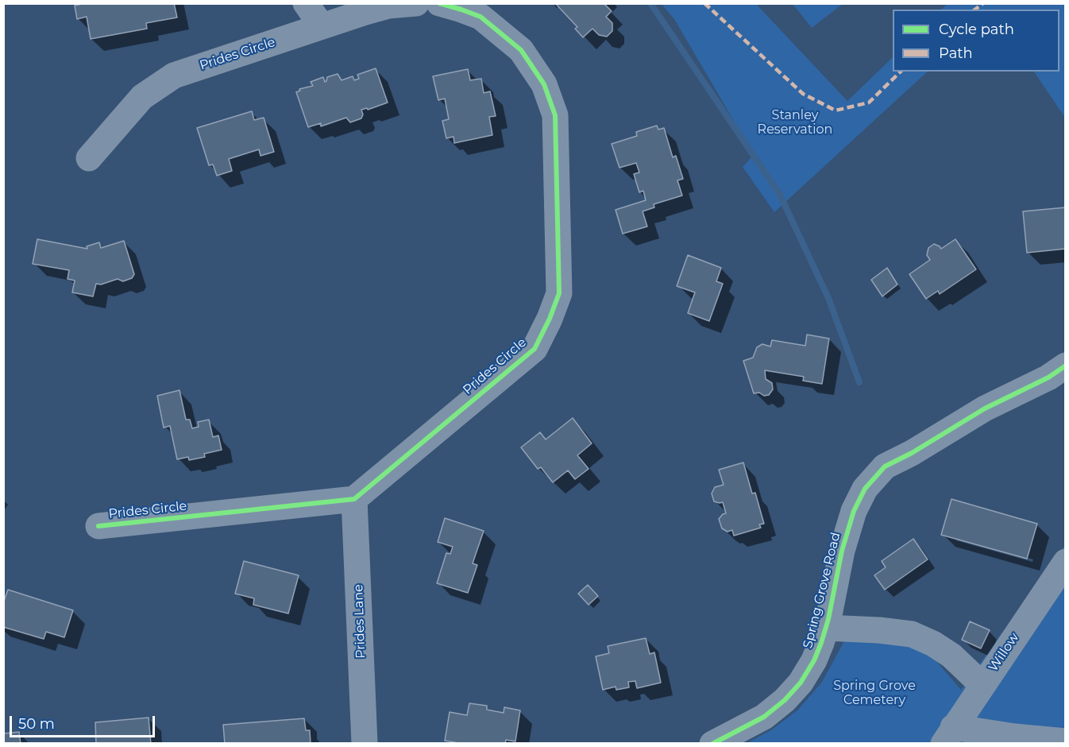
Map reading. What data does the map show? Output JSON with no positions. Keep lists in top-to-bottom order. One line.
{"streets":{"street":["Prides Circle","Spring Grove Road","Prides Lane","Willow"]},"crossings":[["Prides Circle","Prides Lane"]],"parks":["Stanley Reservation","Spring Grove Cemetery"],"legend":["Cycle path","Path"],"scale_bar":"50 m"}
